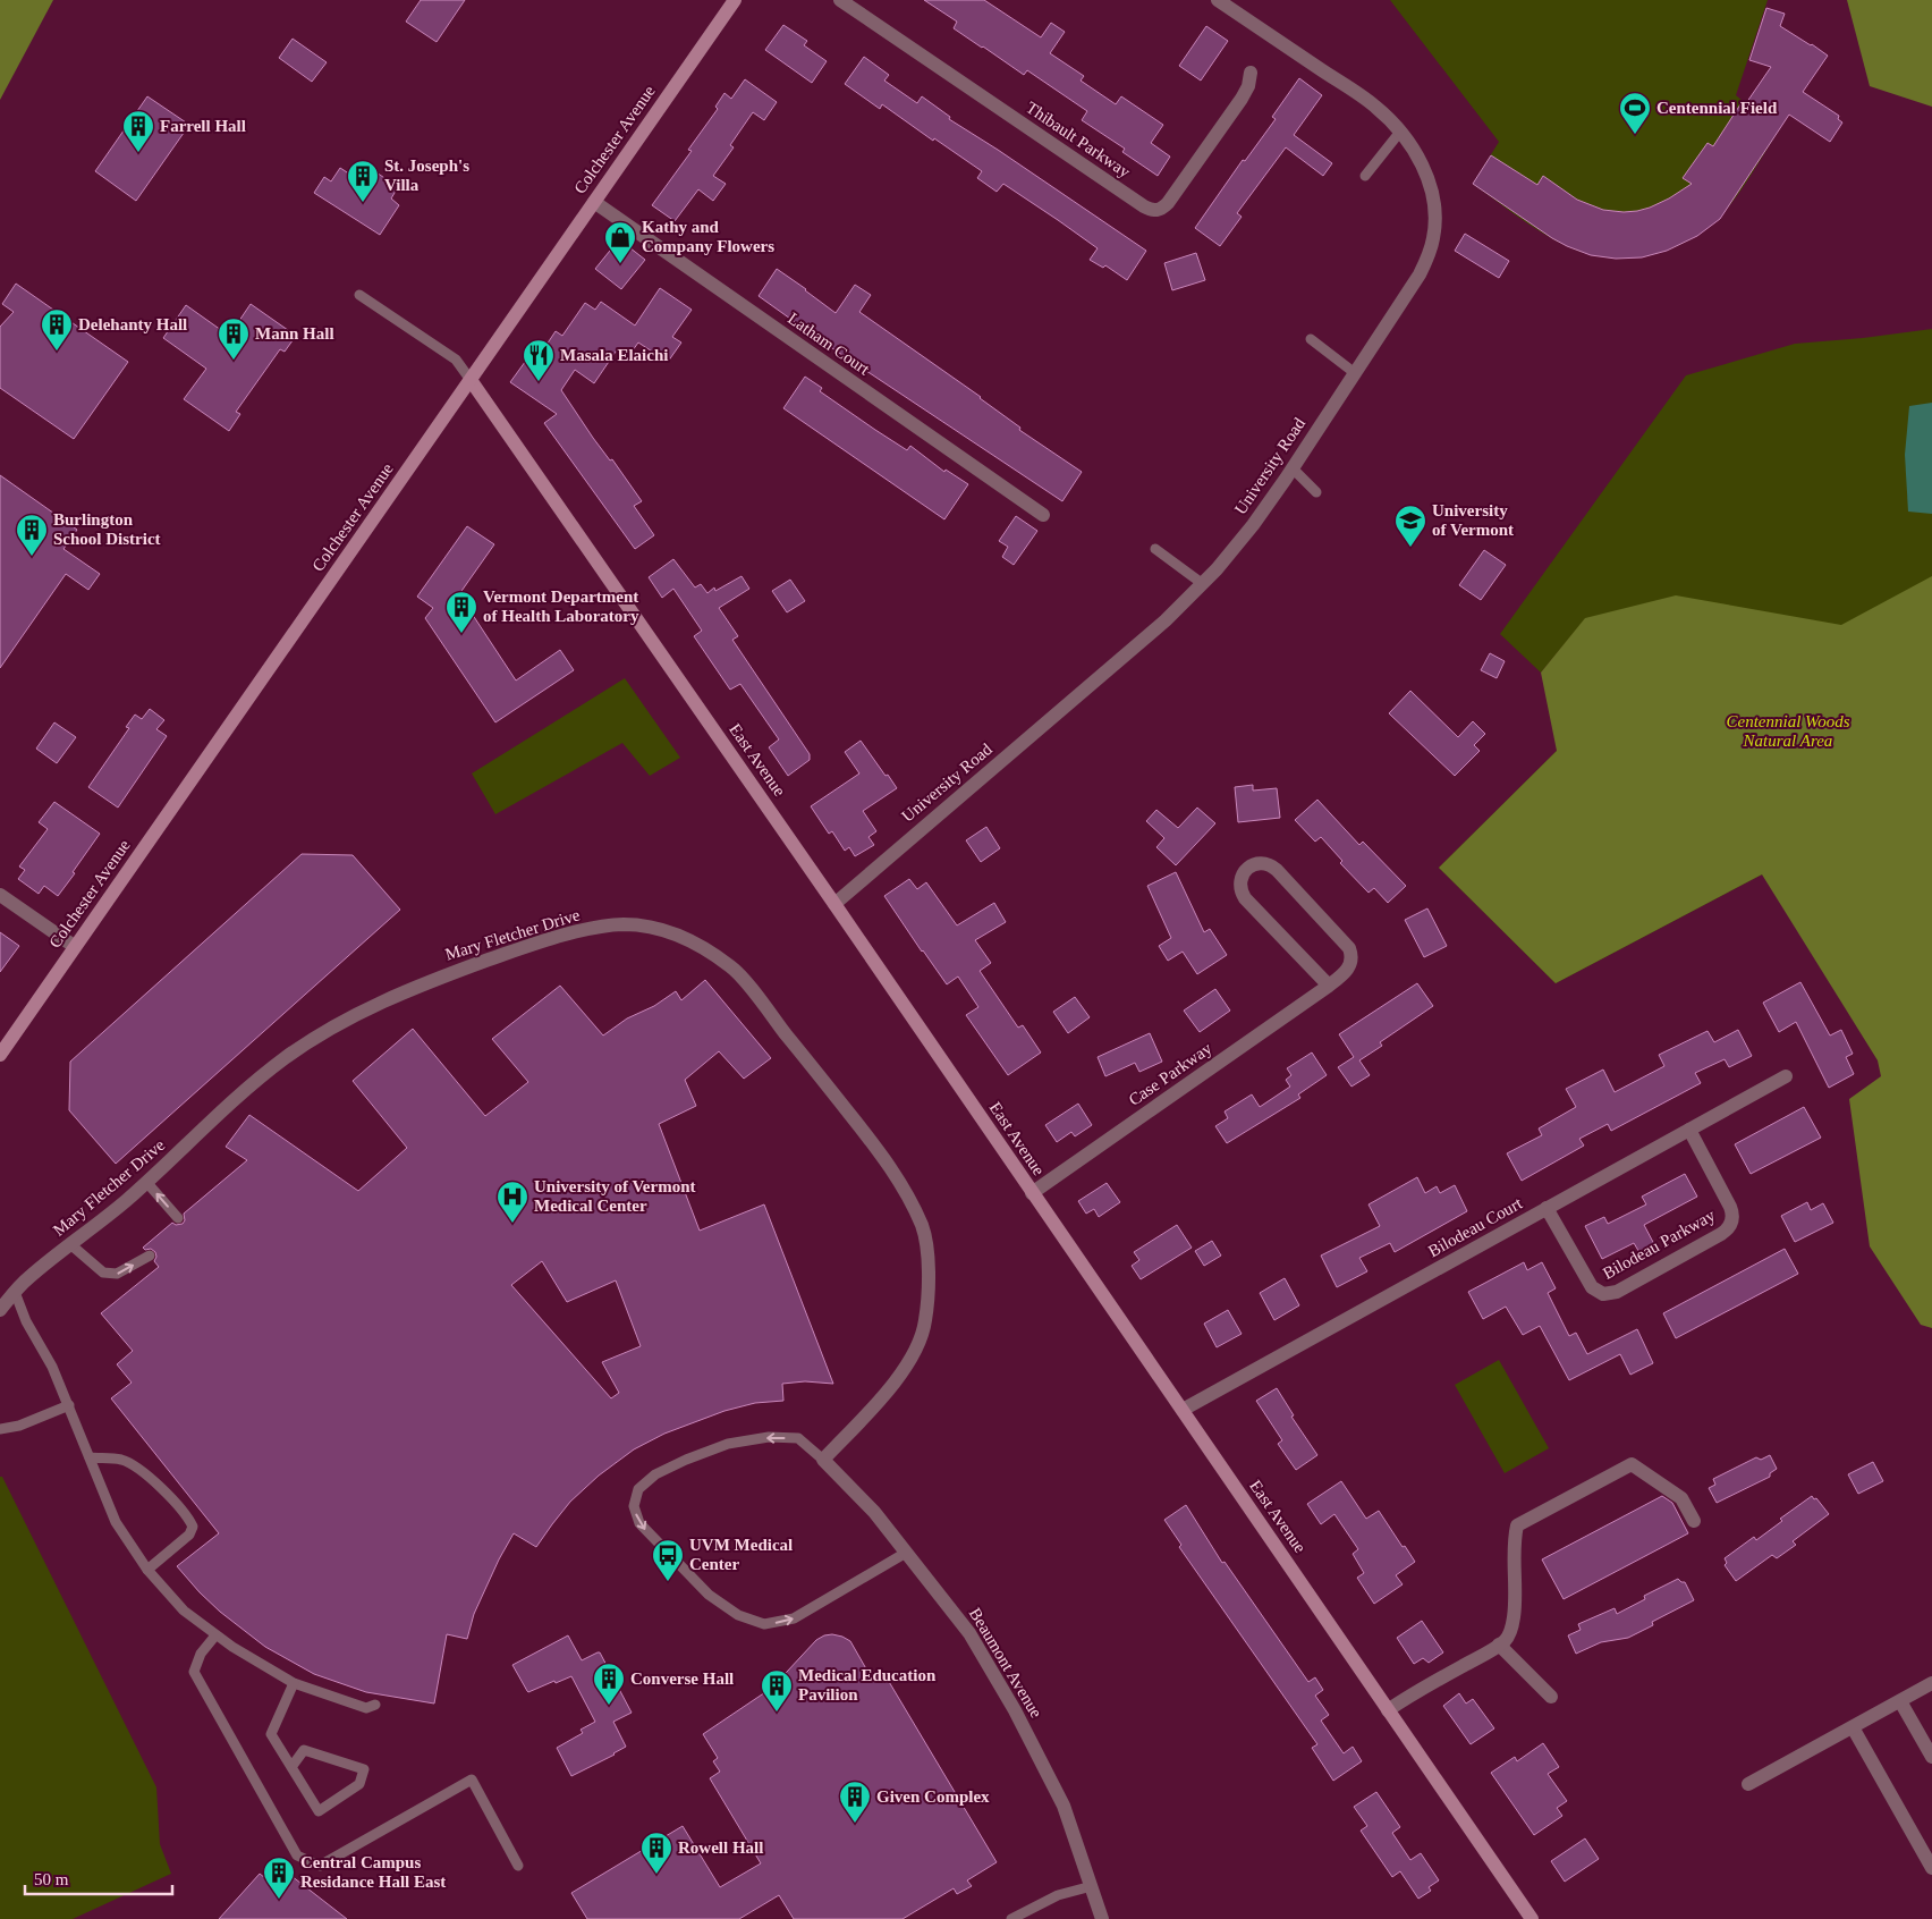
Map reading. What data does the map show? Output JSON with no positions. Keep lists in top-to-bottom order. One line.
{"streets":{"main road":["Colchester Avenue","East Avenue"],"street":["Thibault Parkway","Latham Court","University Road","Mary Fletcher Drive","Case Parkway","Bilodeau Court","Bilodeau Parkway","Beaumont Avenue"]},"crossings":[["Colchester Avenue","Latham Court"],["Colchester Avenue","East Avenue"],["University Road","East Avenue"],["East Avenue","Case Parkway"],["East Avenue","Bilodeau Court"],["Mary Fletcher Drive","Beaumont Avenue"],["Bilodeau Court","Bilodeau Parkway"]],"parks":["Centennial Woods Natural Area"],"places":{"sports":["Centennial Field"],"building":["Farrell Hall","St. Joseph's Villa","Delehanty Hall","Mann Hall","Burlington School District","Vermont Department of Health Laboratory","Converse Hall","Medical Education Pavilion","Given Complex","Rowell Hall","Central Campus Residance Hall East"],"shop":["Kathy and Company Flowers"],"restaurant":["Masala Elaichi"],"school or university":["University of Vermont"],"hospital":["University of Vermont Medical Center"],"bus stop":["UVM Medical Center"]},"scale_bar":"50 m"}
